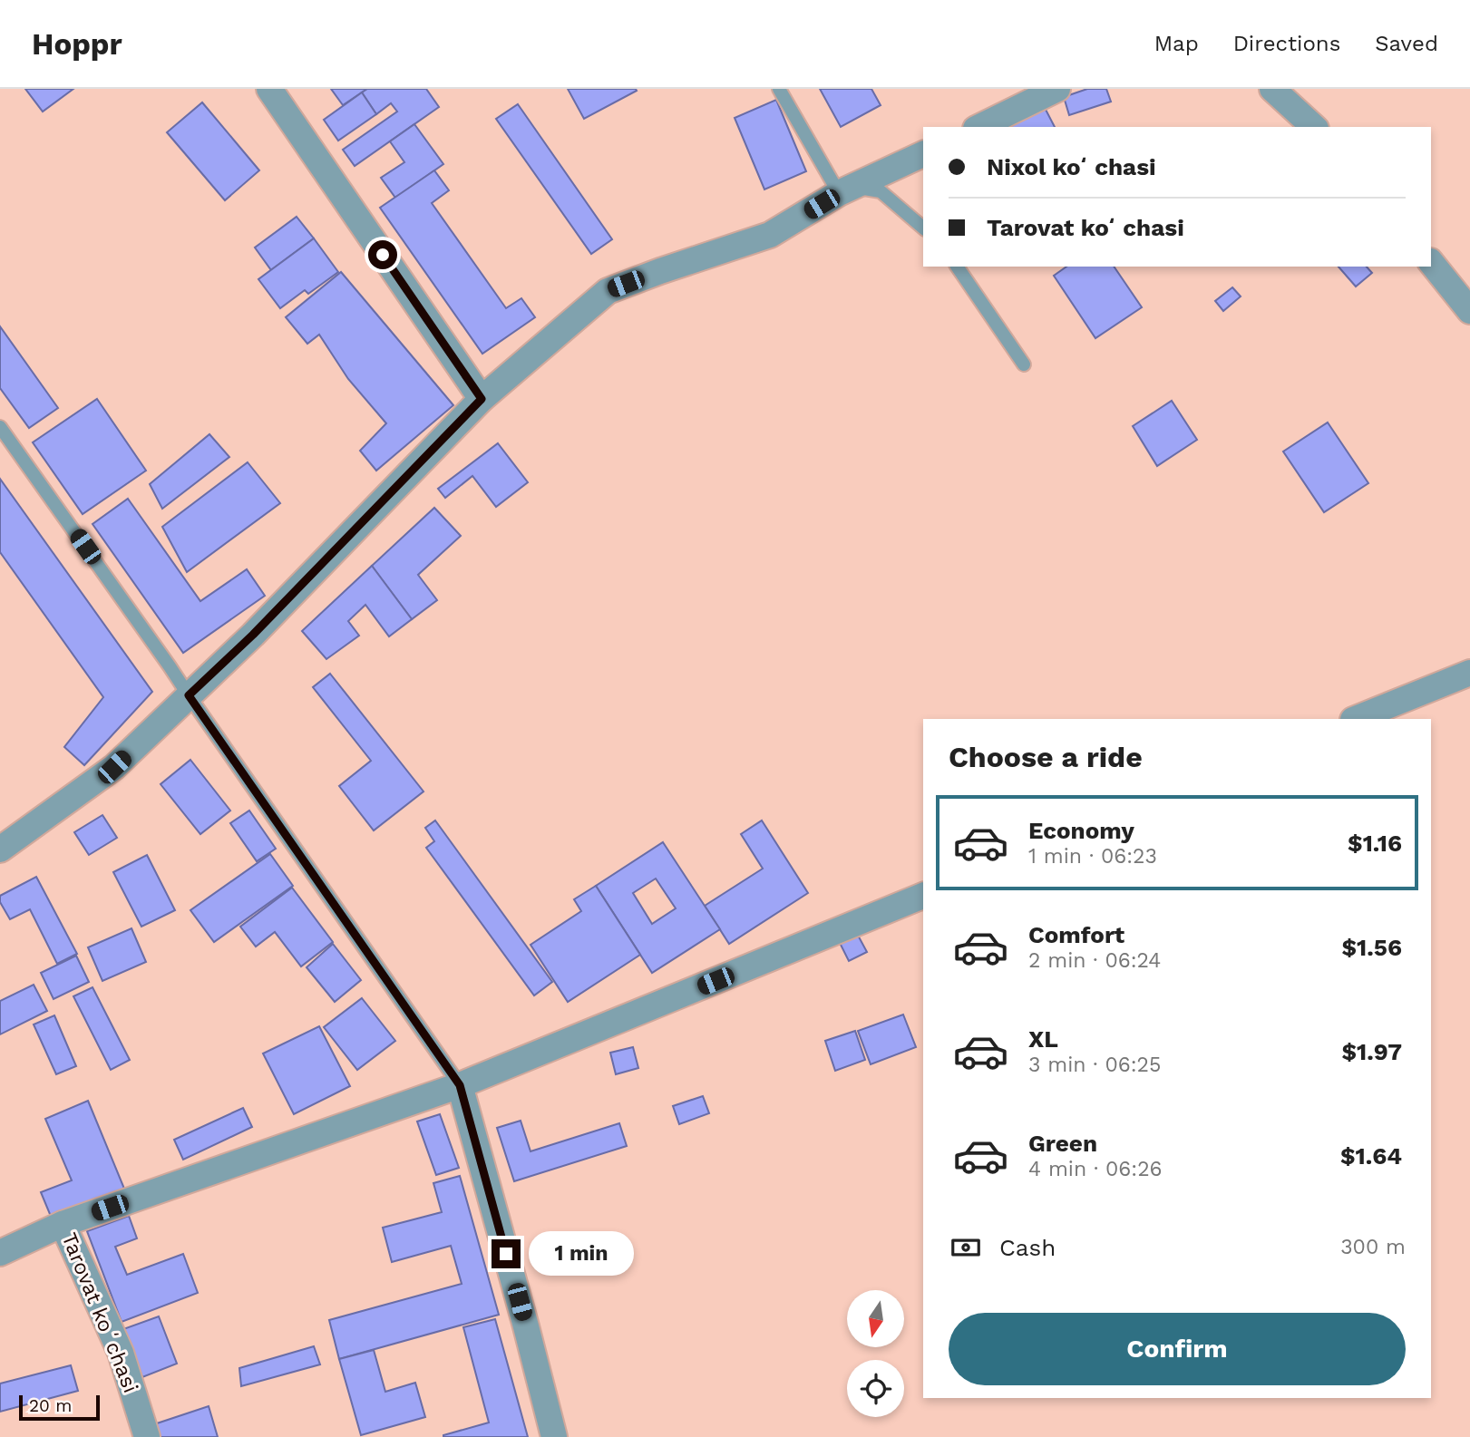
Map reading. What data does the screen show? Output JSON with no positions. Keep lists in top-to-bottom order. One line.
{"streets":{"street":["Tarovat koʻchasi"]},"scale_bar":"20 m","north":"bottom","page":{"header":"Hoppr","nav":["Map","Directions","Saved"],"banner":["Nixol koʻchasi","Tarovat koʻchasi"],"heading":"Choose a ride","list":[{"name":"Economy","note":"1 min · 06:23","value":"$1.16"},{"name":"Comfort","note":"2 min · 06:24","value":"$1.56"},{"name":"XL","note":"3 min · 06:25","value":"$1.97"},{"name":"Green","note":"4 min · 06:26","value":"$1.64"}],"pay":["Cash","300 m"],"bubble":"1 min","buttons":"Confirm","scale":"20 m"}}
